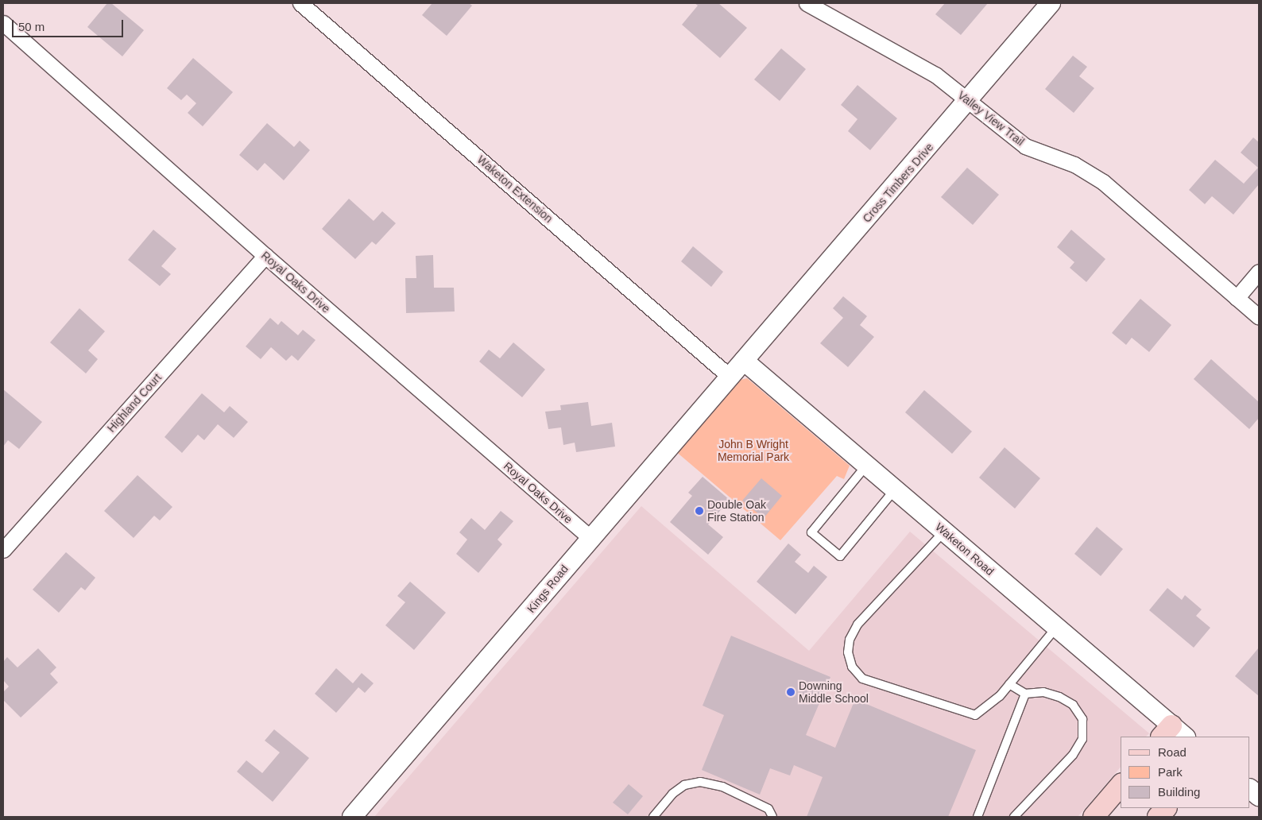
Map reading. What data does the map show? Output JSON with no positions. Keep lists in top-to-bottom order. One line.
{"streets":{"street":["Valley View Trail","Cross Timbers Drive","Waketon Extension","Royal Oaks Drive","Highland Court","Waketon Road","Kings Road"]},"crossings":[["Valley View Trail","Cross Timbers Drive"],["Cross Timbers Drive","Waketon Road"],["Cross Timbers Drive","Kings Road"],["Waketon Extension","Kings Road"],["Royal Oaks Drive","Highland Court"],["Royal Oaks Drive","Kings Road"],["Waketon Road","Kings Road"]],"parks":["John B Wright Memorial Park"],"places":["Double Oak Fire Station","Downing Middle School"],"legend":["Road","Park","Building"],"scale_bar":"50 m"}
